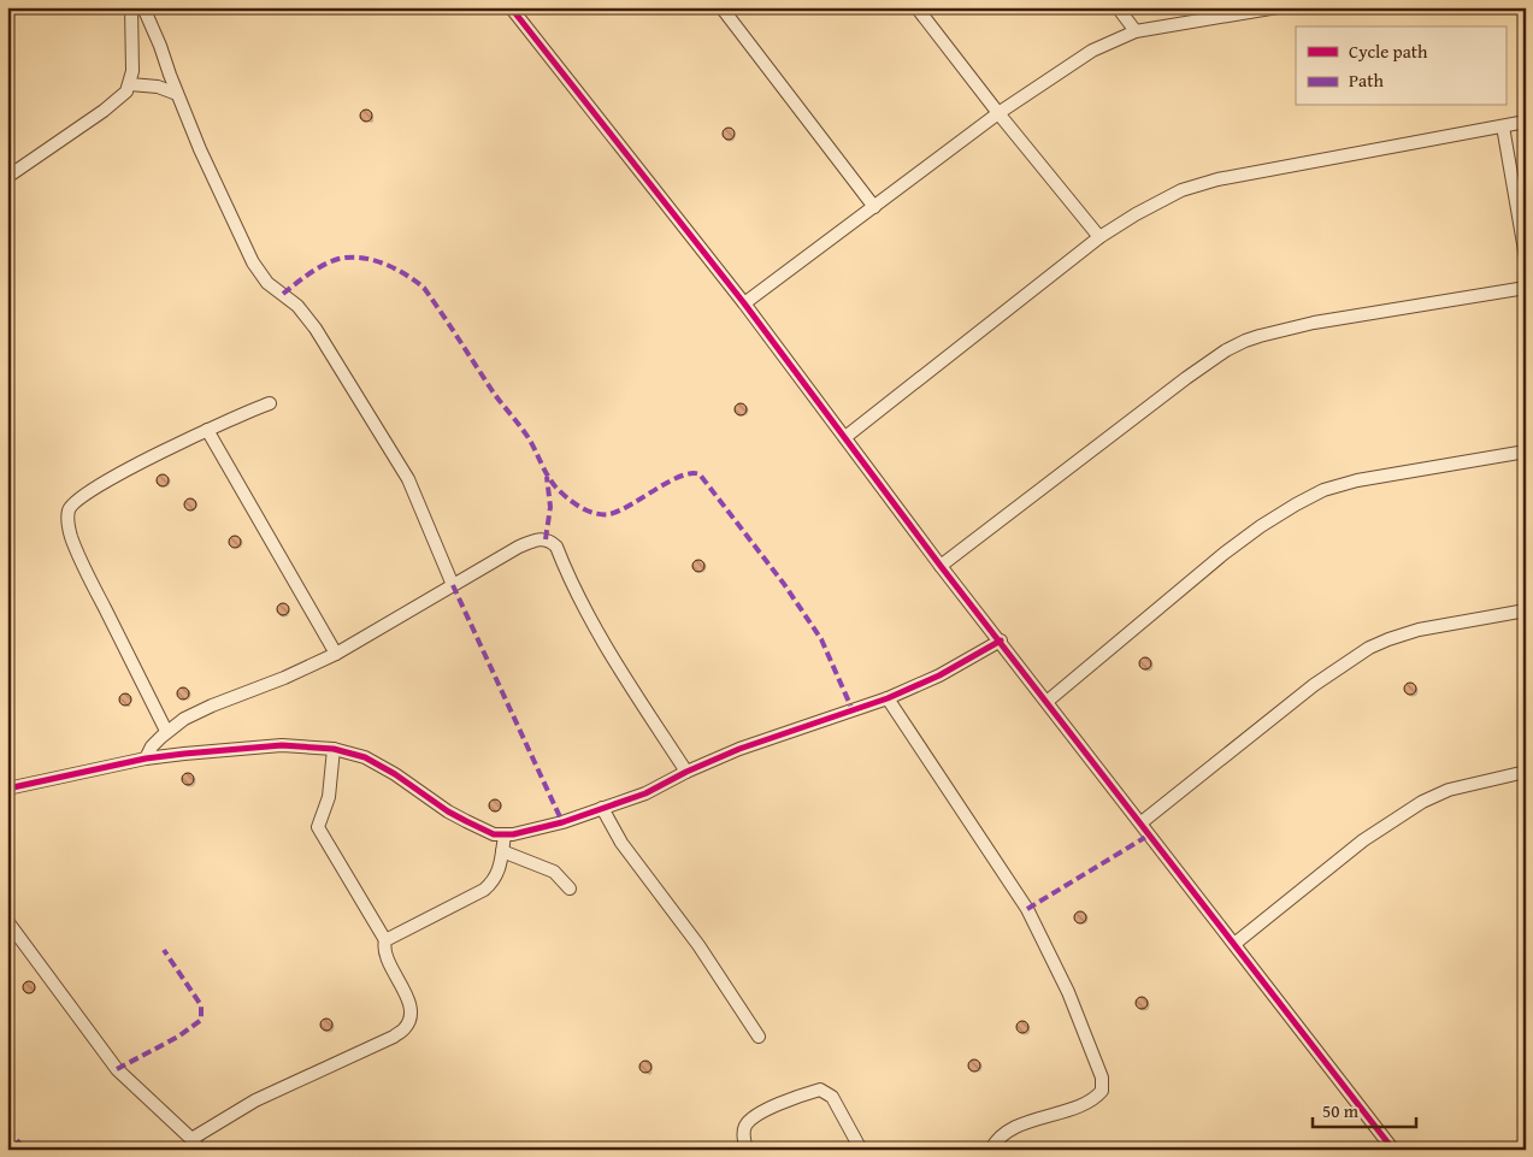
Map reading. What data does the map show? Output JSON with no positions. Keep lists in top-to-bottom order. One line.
{"legend":["Cycle path","Path"],"scale_bar":"50 m"}
